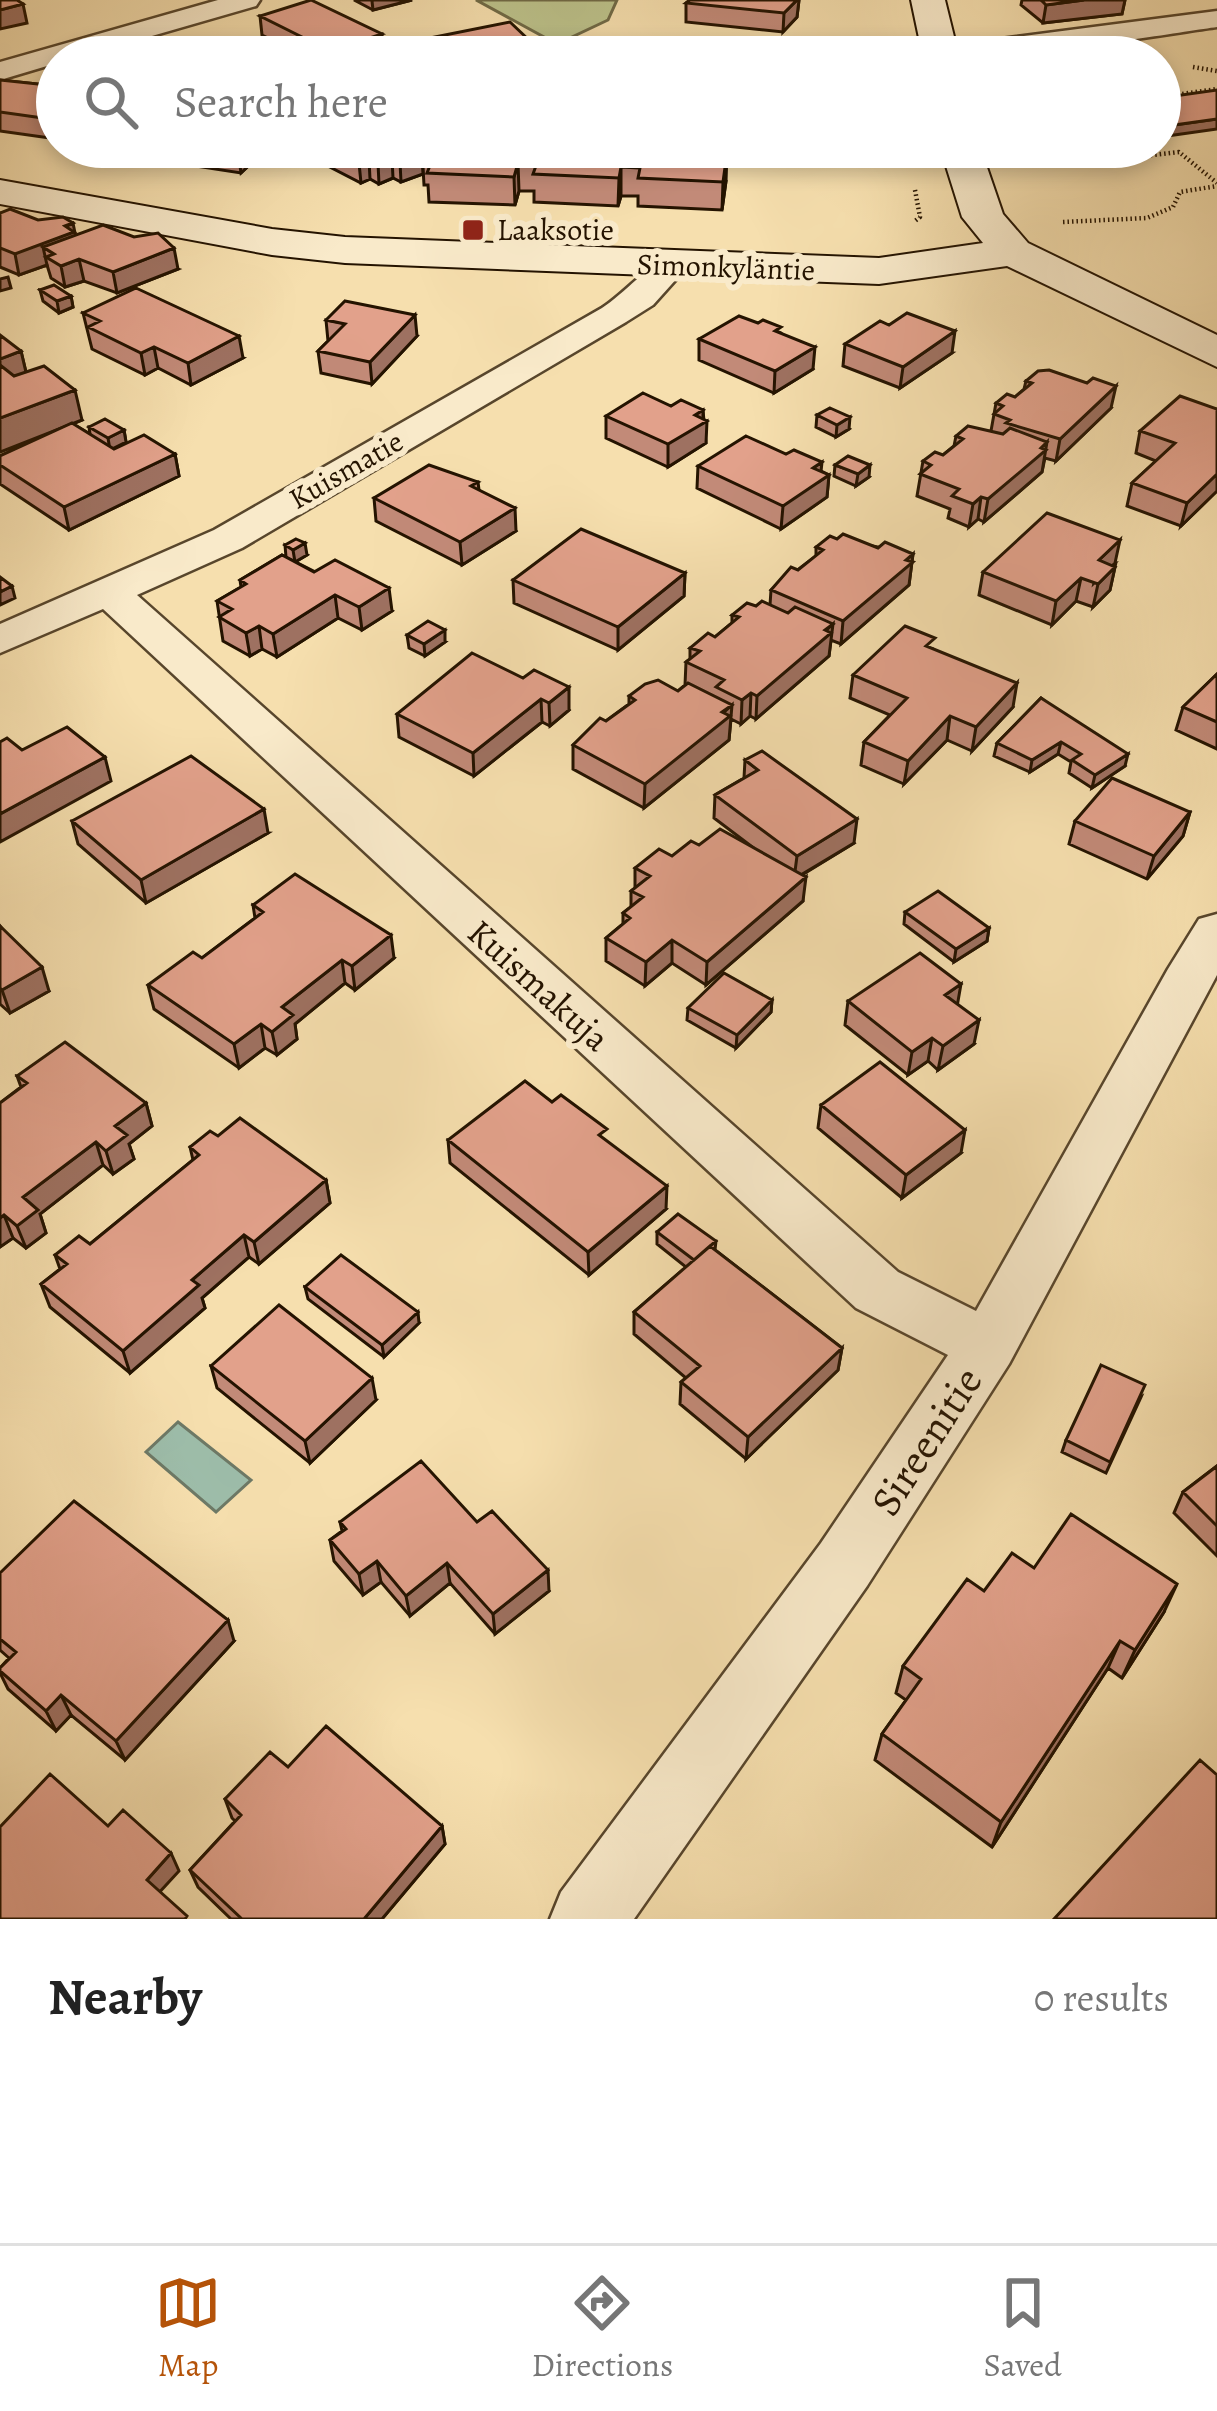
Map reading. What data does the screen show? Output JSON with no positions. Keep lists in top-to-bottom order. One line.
{"streets":{"main road":["Simonkyläntie"],"street":["Kuismatie","Kuismakuja","Sireenitie"]},"crossings":[["Simonkyläntie","Kuismatie"],["Kuismatie","Kuismakuja"],["Kuismakuja","Sireenitie"]],"places":{"transit":["Laaksotie"]},"page":{"search":"Search here","heading":["Nearby","0 results"],"nav":["Map","Directions","Saved"]}}
